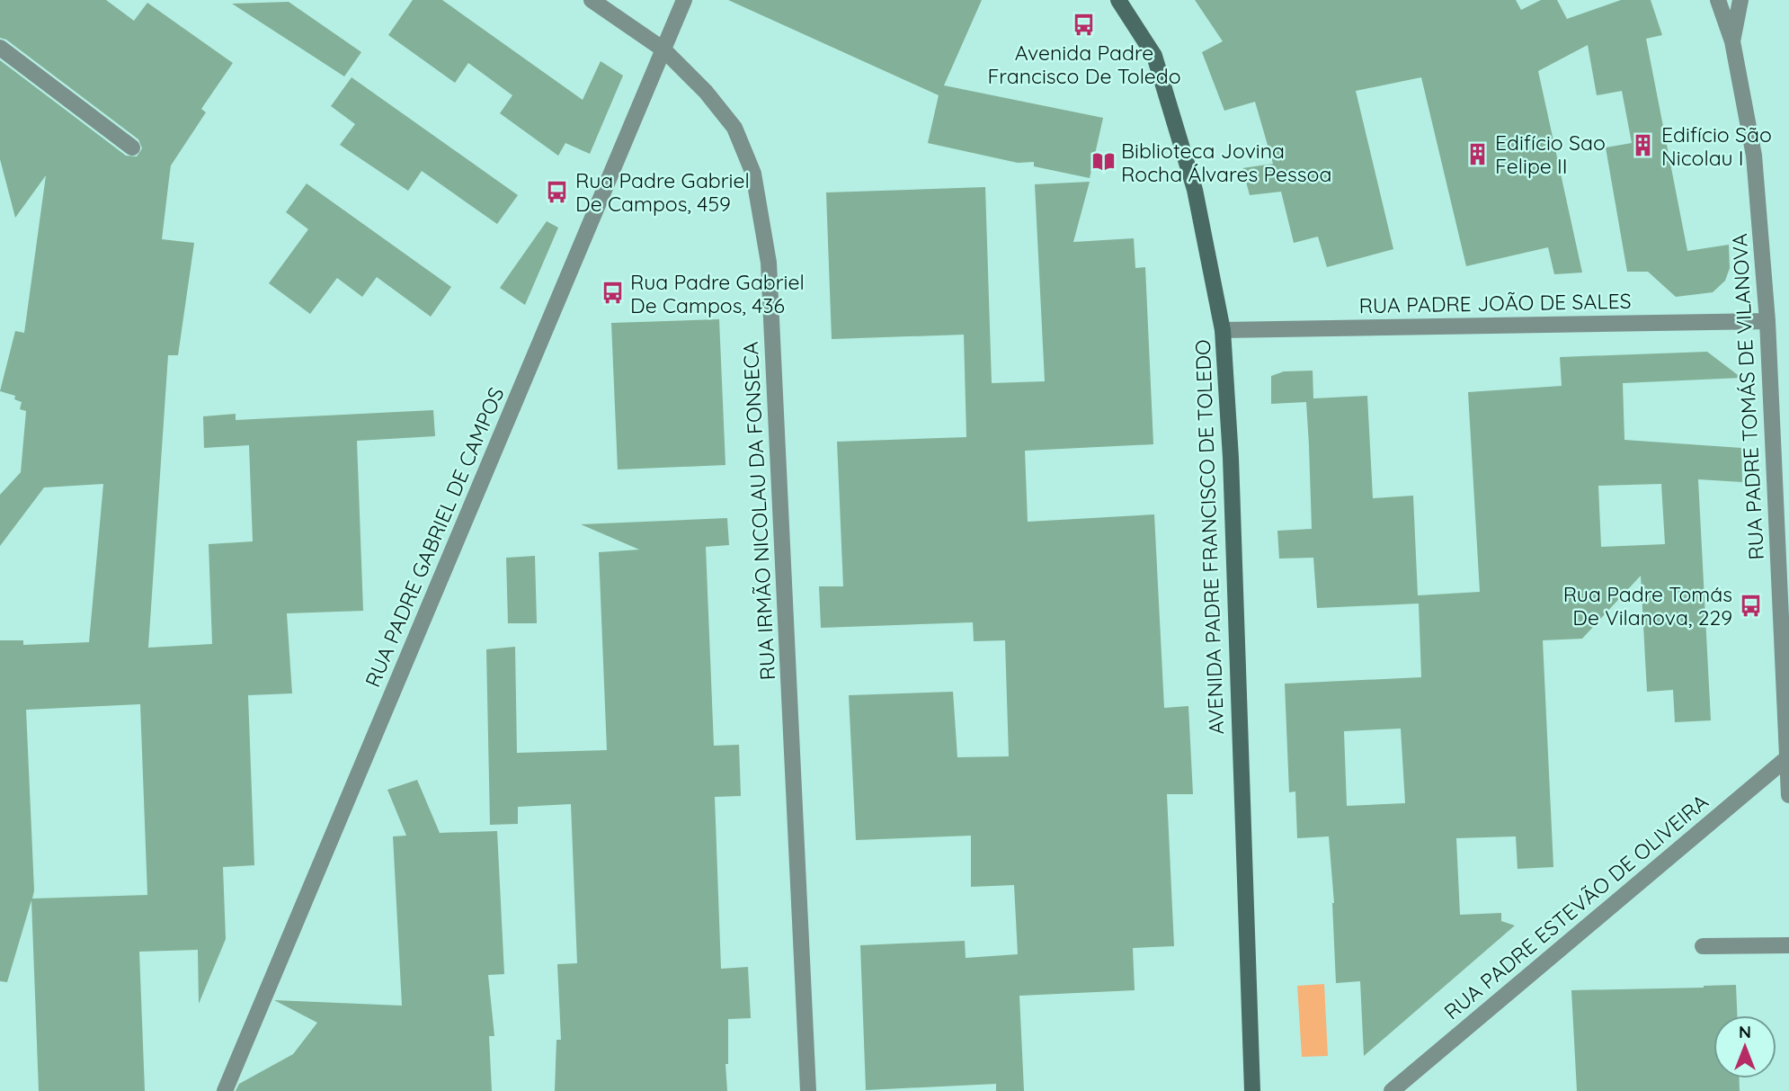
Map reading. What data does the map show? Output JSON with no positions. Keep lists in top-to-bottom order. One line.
{"streets":{"street":["RUA PADRE JOÃO DE SALES","RUA PADRE TOMÁS DE VILANOVA","RUA IRMÃO NICOLAU DA FONSECA","RUA PADRE GABRIEL DE CAMPOS","AVENIDA PADRE FRANCISCO DE TOLEDO","RUA PADRE ESTEVÃO DE OLIVEIRA"]},"crossings":[["RUA PADRE JOÃO DE SALES","RUA PADRE TOMÁS DE VILANOVA"],["RUA PADRE JOÃO DE SALES","AVENIDA PADRE FRANCISCO DE TOLEDO"],["RUA PADRE TOMÁS DE VILANOVA","RUA PADRE ESTEVÃO DE OLIVEIRA"],["RUA IRMÃO NICOLAU DA FONSECA","RUA PADRE GABRIEL DE CAMPOS"]],"places":{"bus stop":["Avenida Padre Francisco De Toledo","Rua Padre Gabriel De Campos, 459","Rua Padre Gabriel De Campos, 436","Rua Padre Tomás De Vilanova, 229"],"building":["Edifício São Nicolau I","Edifício Sao Felipe II"],"library":["Biblioteca Jovina Rocha Álvares Pessoa"]},"north":"top"}
